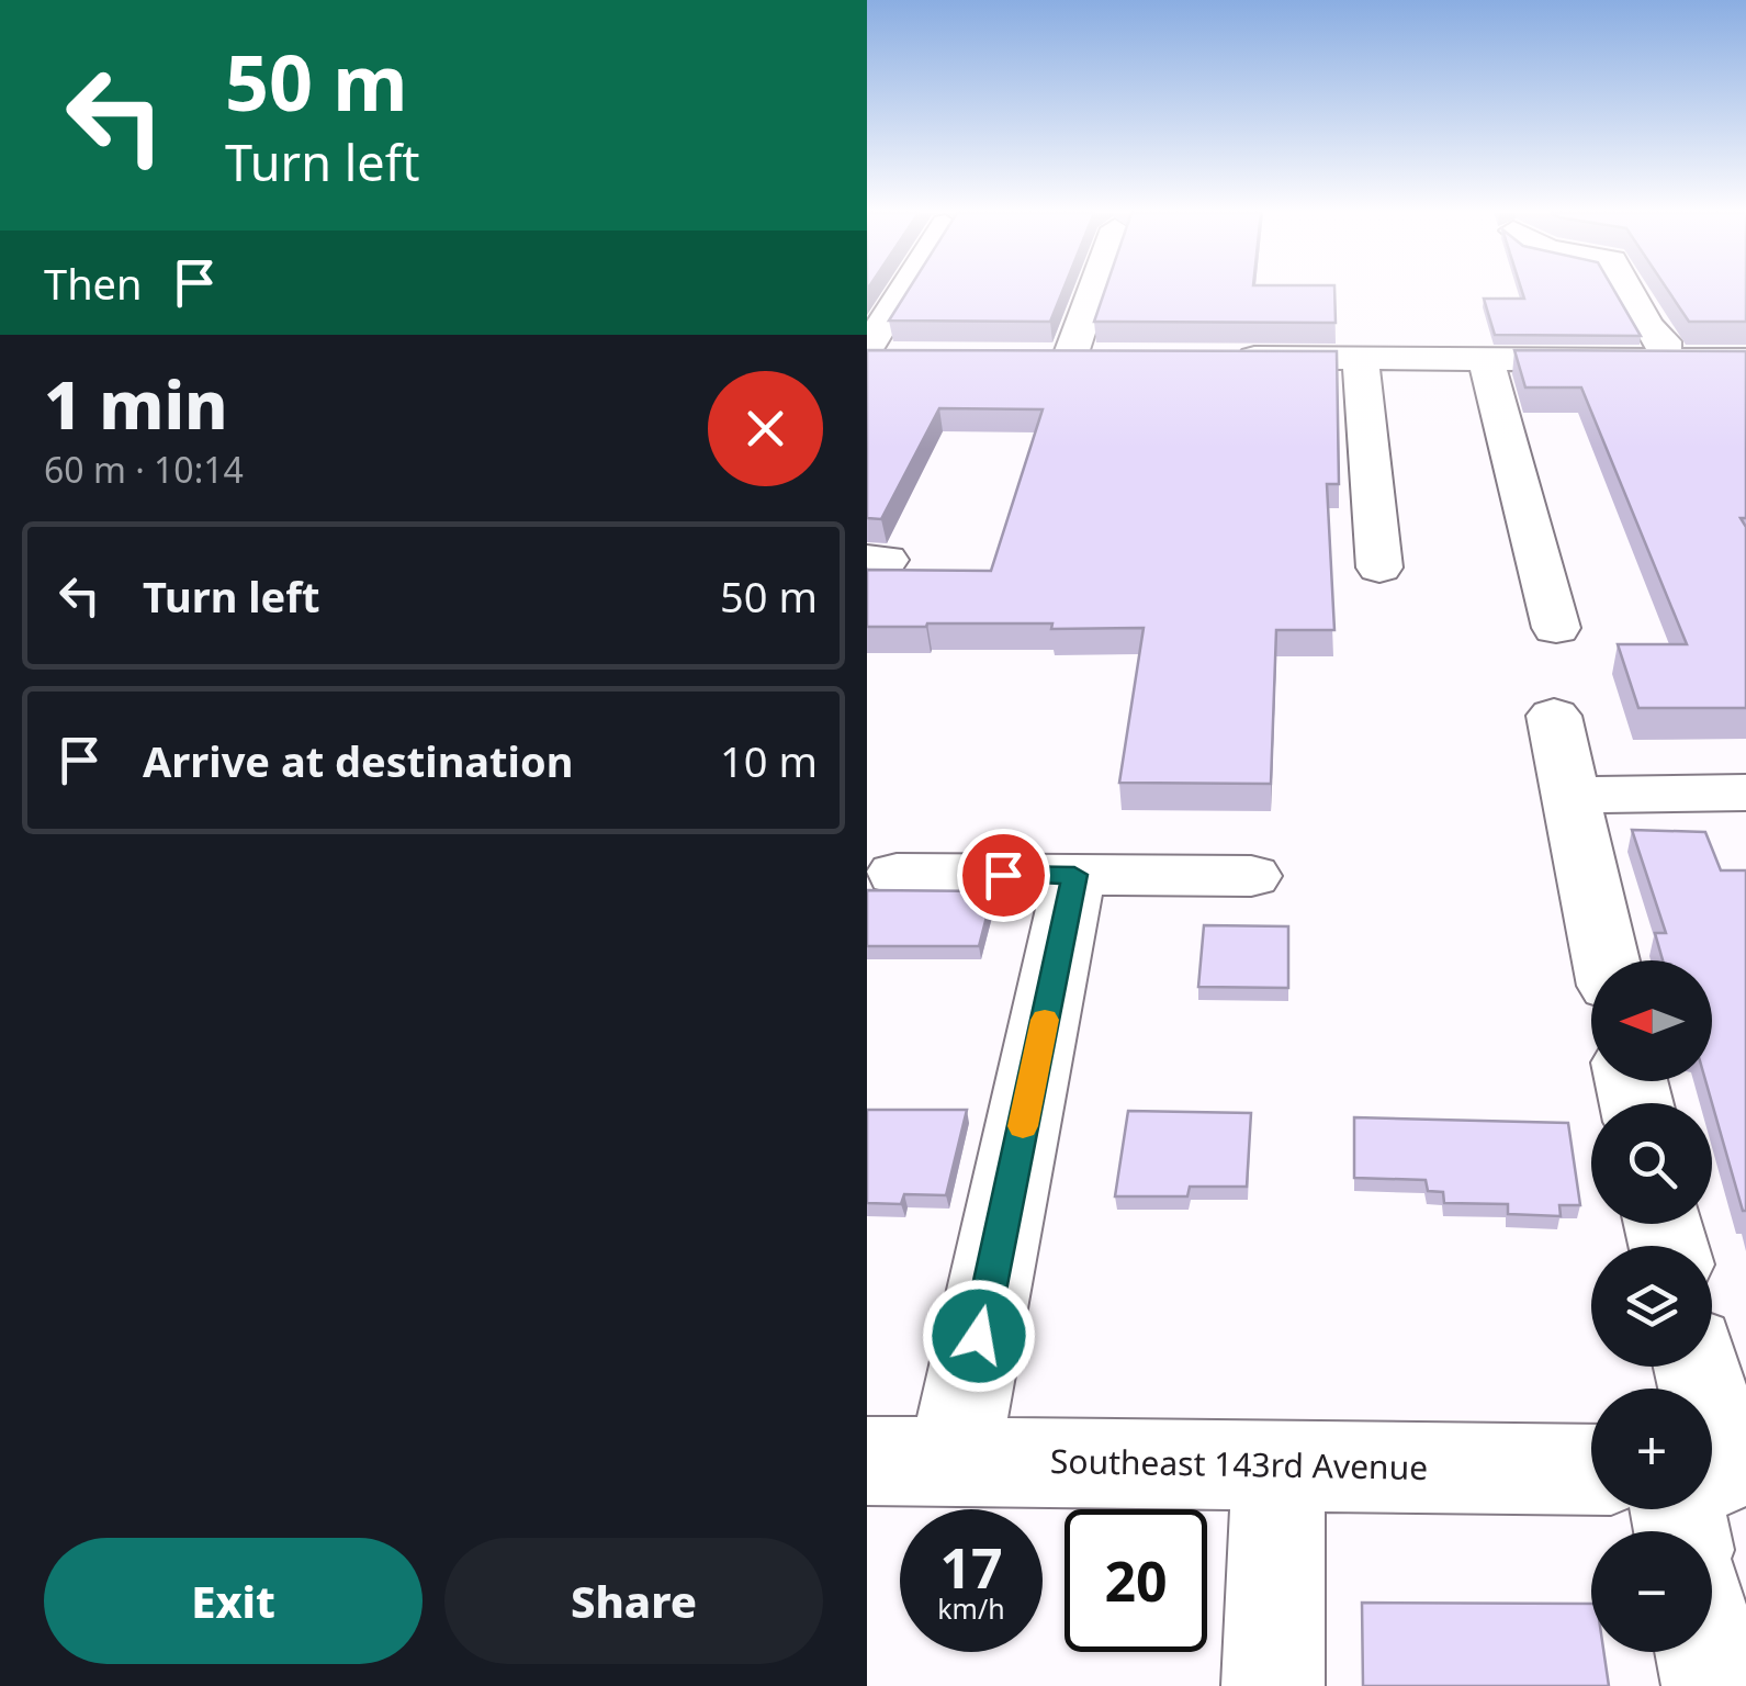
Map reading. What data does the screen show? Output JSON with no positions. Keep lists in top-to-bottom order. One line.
{"streets":{"street":["Southeast 143rd Avenue"]},"north":"left","page":{"turn":["50 m","Turn left"],"then":"Then","heading":["1 min","60 m · 10:14"],"list":[{"name":"Turn left","value":"50 m"},{"name":"Arrive at destination","value":"10 m"}],"map_buttons":["+","−"],"speed":"17 km/h","limit":"20","buttons":["Exit","Share"]}}
